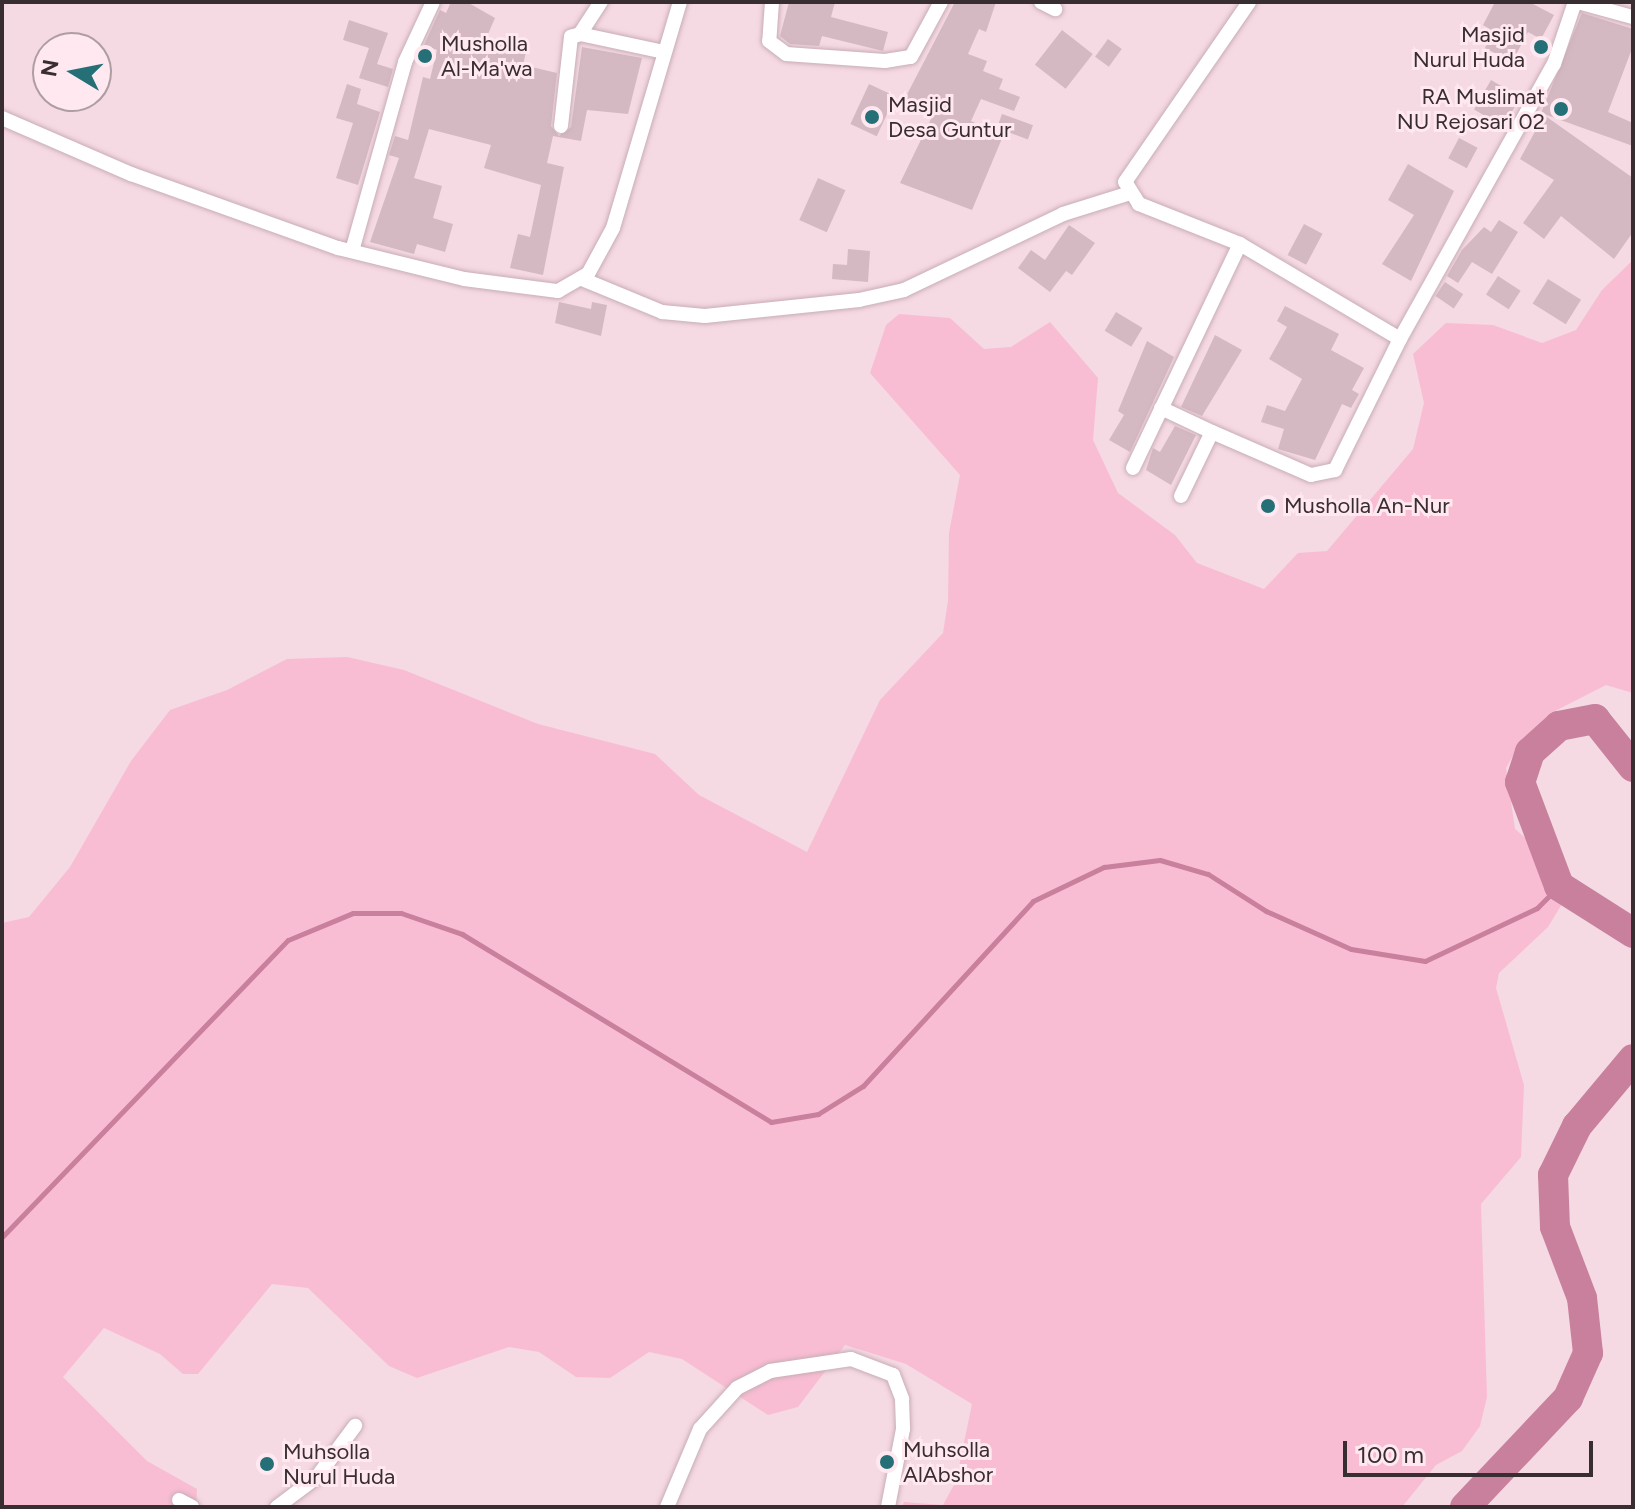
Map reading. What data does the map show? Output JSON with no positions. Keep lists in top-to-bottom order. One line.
{"places":["Masjid Nurul Huda","Musholla Al-Ma'wa","RA Muslimat NU Rejosari 02","Masjid Desa Guntur","Musholla An-Nur","Muhsolla AlAbshor","Muhsolla Nurul Huda"],"scale_bar":"100 m","north":"left"}
